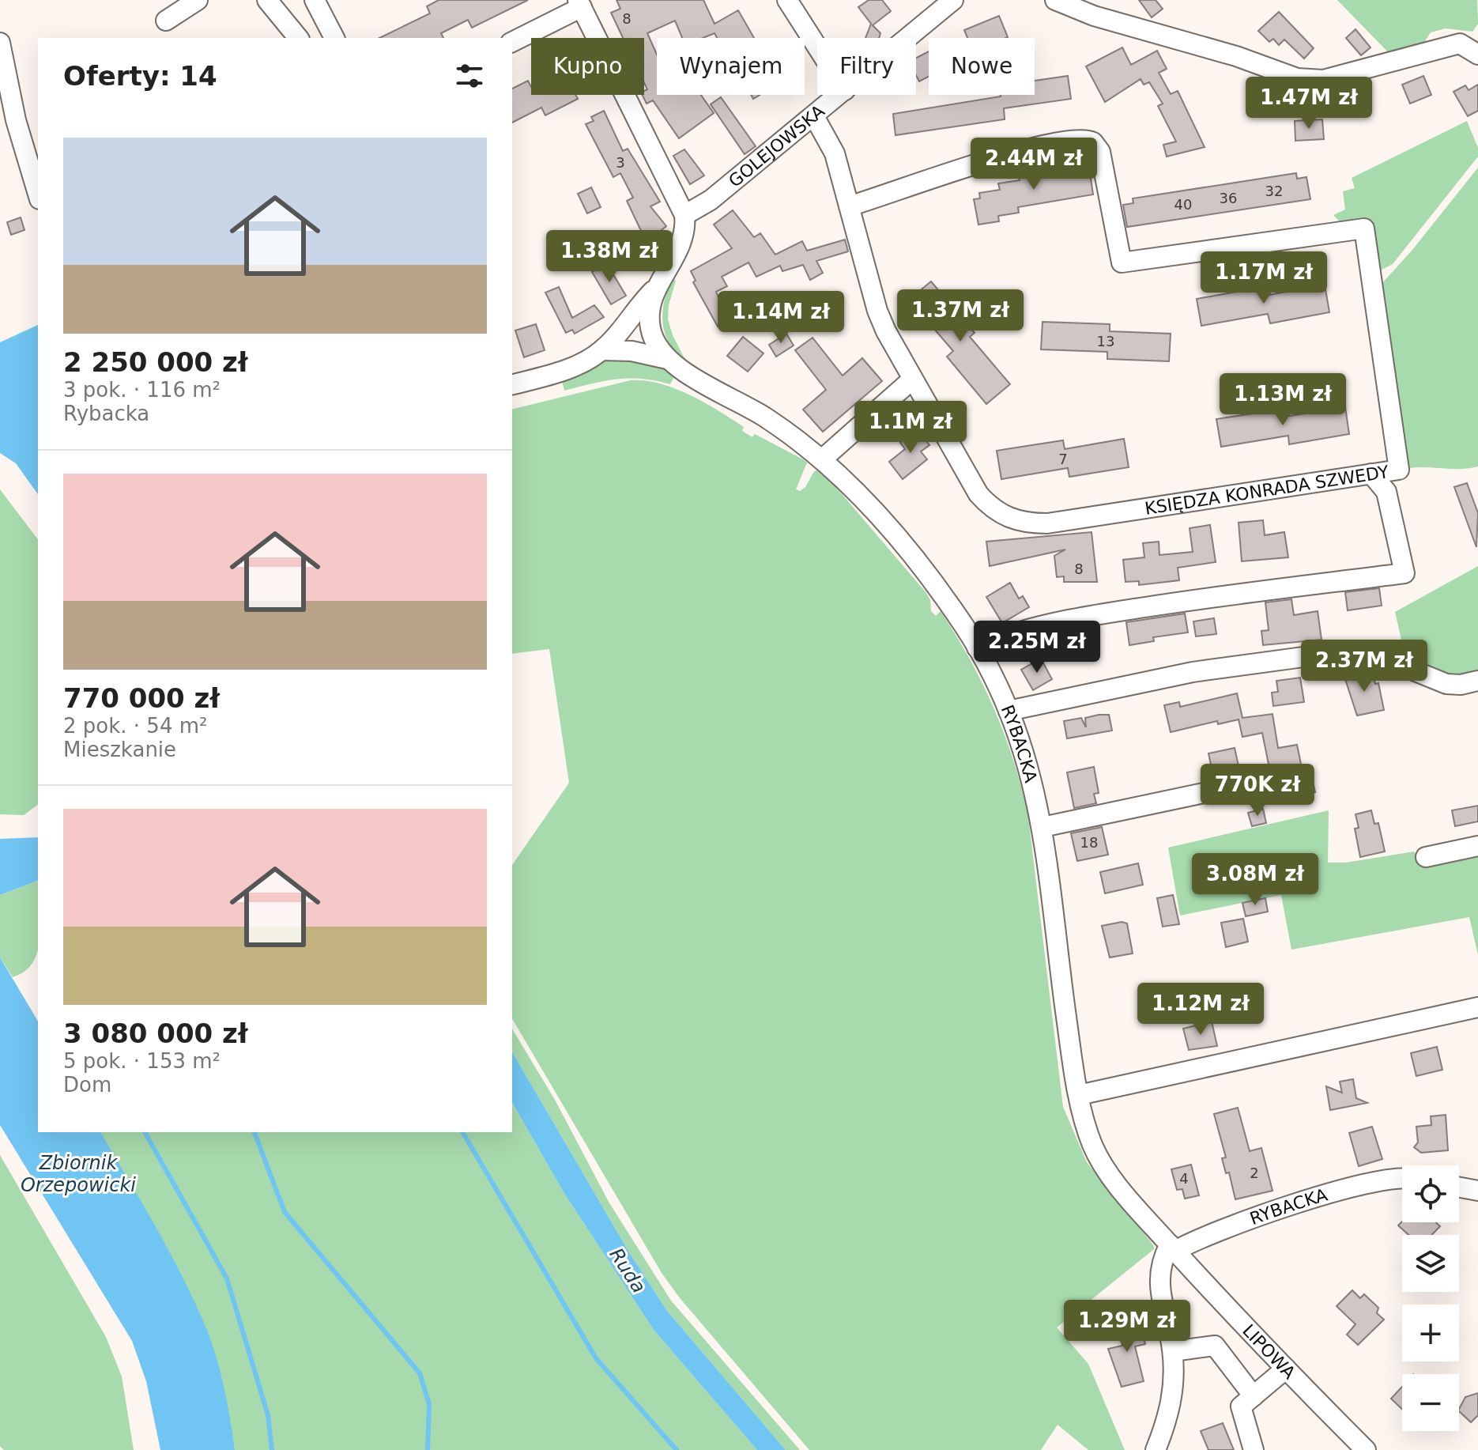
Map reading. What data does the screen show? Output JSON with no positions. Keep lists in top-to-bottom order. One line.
{"streets":{"street":["GOLEJOWSKA","KSIĘDZA KONRADA SZWEDY","RYBACKA","LIPOWA"]},"crossings":[["GOLEJOWSKA","KSIĘDZA KONRADA SZWEDY"],["RYBACKA","LIPOWA"]],"water":["Zbiornik Orzepowicki","Ruda"],"house_numbers":["8","3","32","36","40","13","7","8","18","2","4"],"page":{"chip":["Kupno","Wynajem","Filtry","Nowe"],"heading":"Oferty: 14","price":["1.47M zł","2.44M zł","1.38M zł","1.17M zł","1.37M zł","1.14M zł","1.13M zł","1.1M zł","2.25M zł","2.37M zł","770K zł","3.08M zł","1.12M zł","1.29M zł"],"list":[{"name":"2 250 000 zł","note":"3 pok. · 116 m² · Rybacka"},{"name":"770 000 zł","note":"2 pok. · 54 m² · Mieszkanie"},{"name":"3 080 000 zł","note":"5 pok. · 153 m² · Dom"}],"map_buttons":["+","−"]}}
